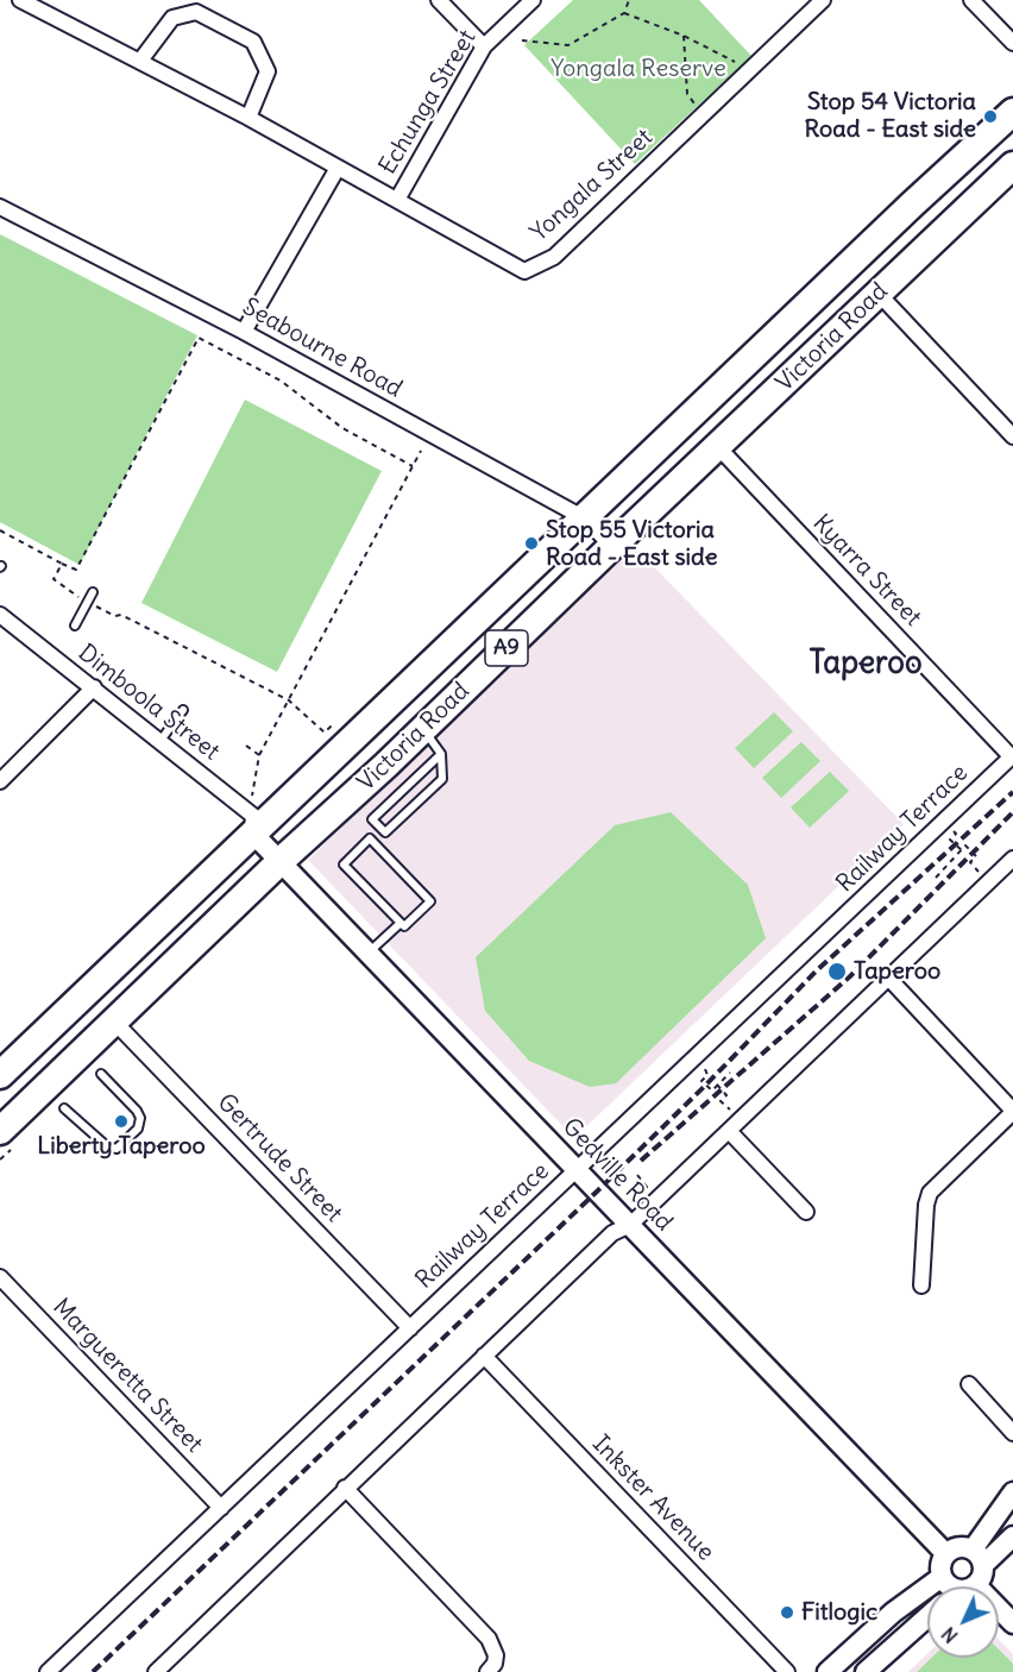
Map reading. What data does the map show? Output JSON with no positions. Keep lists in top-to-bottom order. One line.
{"streets":{"highway":["Victoria Road","A9"],"street":["Echunga Street","Yongala Street","Seabourne Road","Kyarra Street","Dimboola Street","Railway Terrace","Gertrude Street","Gedville Road","Margueretta Street","Inkster Avenue"]},"crossings":[["Echunga Street","Yongala Street"],["Victoria Road","Seabourne Road"],["Victoria Road","Kyarra Street"],["Victoria Road","Dimboola Street"],["Victoria Road","Gertrude Street"],["Victoria Road","Gedville Road"],["Kyarra Street","Railway Terrace"],["Dimboola Street","Gedville Road"],["Railway Terrace","Gertrude Street"],["Railway Terrace","Gedville Road"],["Railway Terrace","Margueretta Street"]],"districts":["Taperoo"],"parks":["Yongala Reserve"],"places":["Stop 54 Victoria Road - East side","Stop 55 Victoria Road - East side","Taperoo","Liberty Taperoo","Fitlogic"],"north":"bottom left"}
